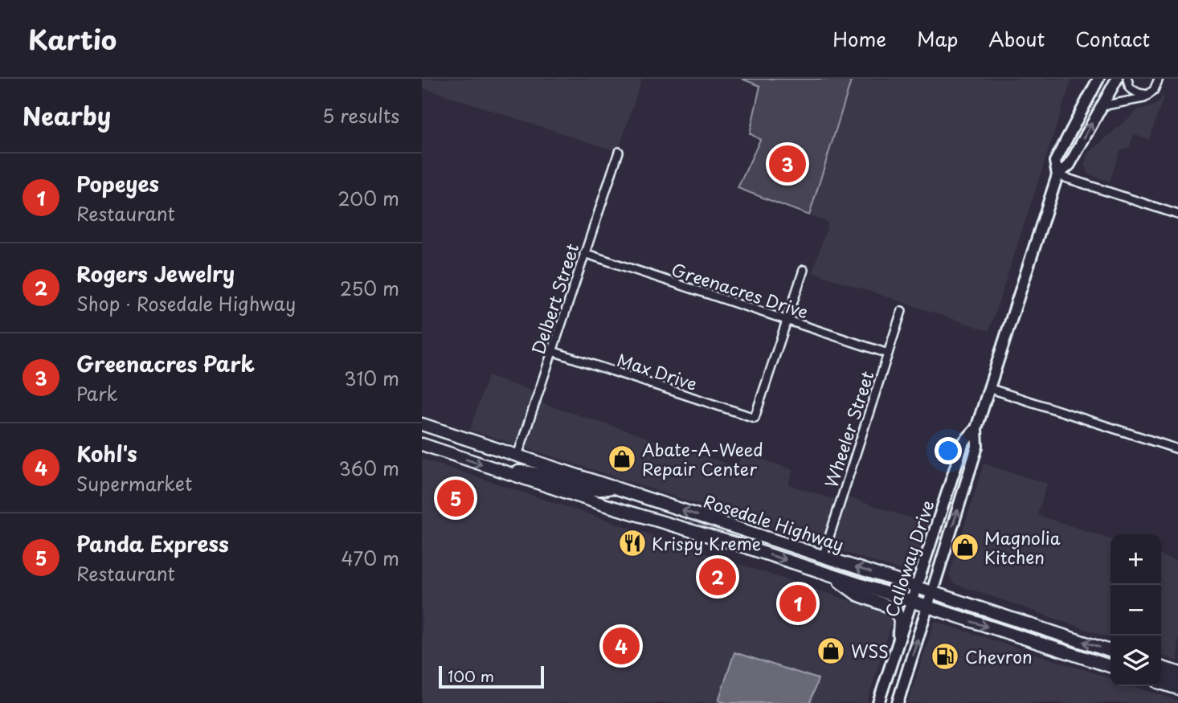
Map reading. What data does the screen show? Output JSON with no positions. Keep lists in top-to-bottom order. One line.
{"streets":{"main road":["Rosedale Highway","Calloway Drive"],"street":["Greenacres Drive","Delbert Street","Max Drive","Wheeler Street"]},"crossings":[["Greenacres Drive","Delbert Street"],["Greenacres Drive","Max Drive"],["Greenacres Drive","Wheeler Street"],["Delbert Street","Max Drive"],["Delbert Street","Rosedale Highway"],["Wheeler Street","Rosedale Highway"],["Rosedale Highway","Calloway Drive"]],"places":{"shop":["Abate-A-Weed Repair Center","Magnolia Kitchen","WSS"],"restaurant":["Krispy Kreme"],"fuel station":["Chevron"]},"scale_bar":"100 m","page":{"header":"Kartio","nav":["Home","Map","About","Contact"],"heading":["Nearby","5 results"],"pins":["3","5","2","1","4"],"list":[{"mark":"1","name":"Popeyes","note":"Restaurant","value":"200 m"},{"mark":"2","name":"Rogers Jewelry","note":"Shop · Rosedale Highway","value":"250 m"},{"mark":"3","name":"Greenacres Park","note":"Park","value":"310 m"},{"mark":"4","name":"Kohl's","note":"Supermarket","value":"360 m"},{"mark":"5","name":"Panda Express","note":"Restaurant","value":"470 m"}],"map_buttons":["+","−"],"scale":"100 m"}}
